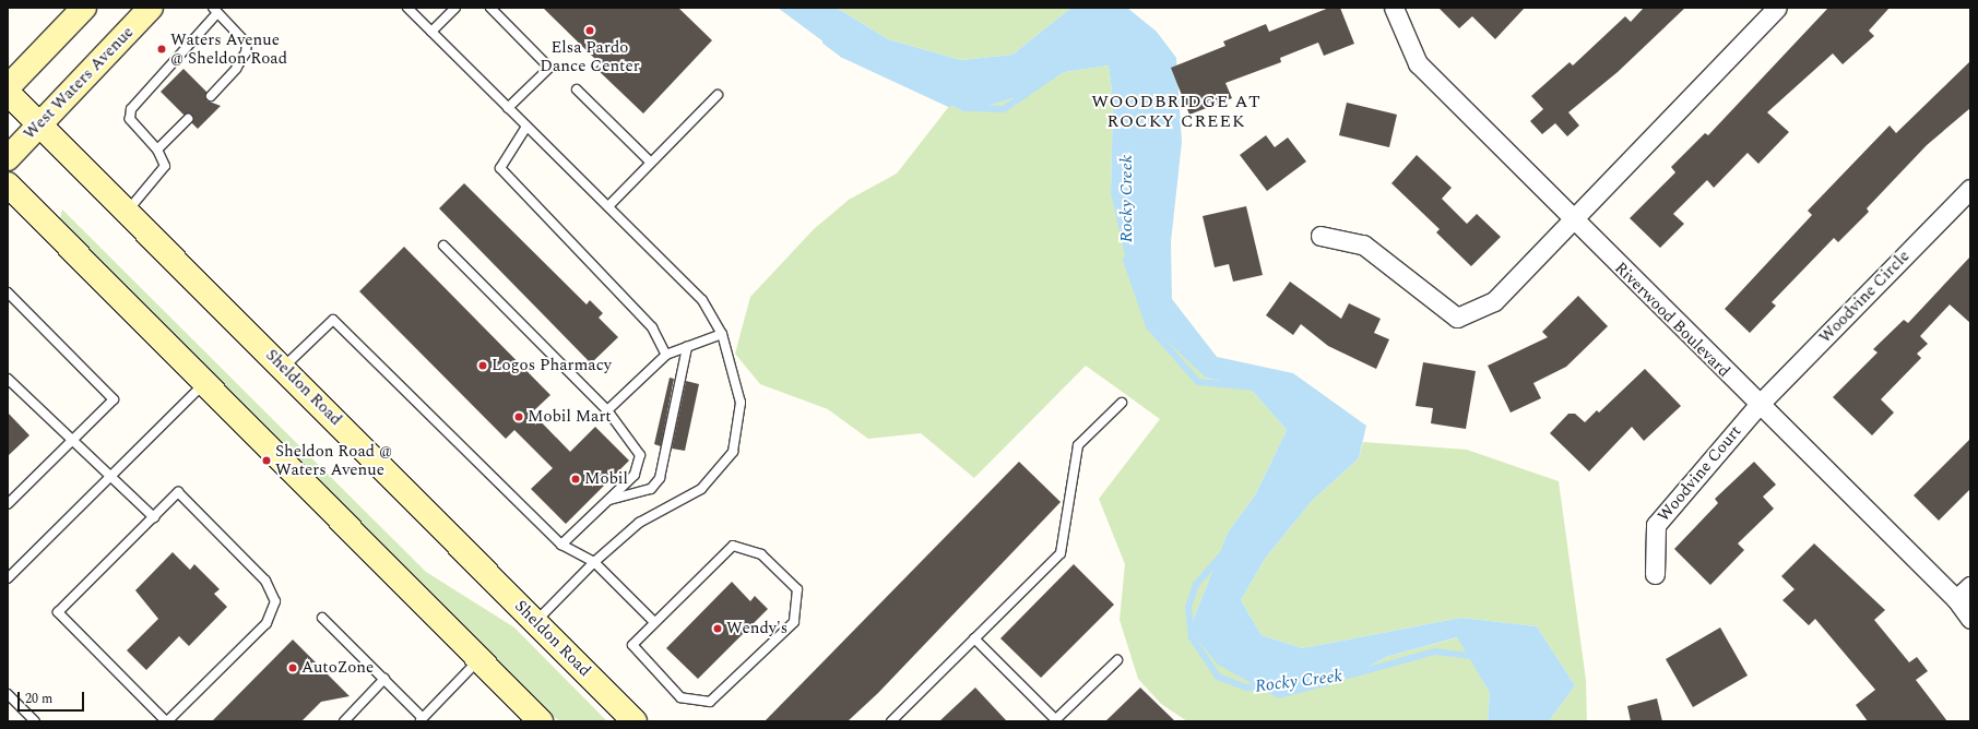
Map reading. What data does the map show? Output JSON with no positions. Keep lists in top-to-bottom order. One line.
{"streets":{"main road":["West Waters Avenue","Sheldon Road"],"street":["Woodvine Circle","Riverwood Boulevard","Woodvine Court"]},"crossings":[["West Waters Avenue","Sheldon Road"],["Woodvine Circle","Riverwood Boulevard"],["Woodvine Circle","Woodvine Court"],["Riverwood Boulevard","Woodvine Court"]],"districts":["WOODBRIDGE AT ROCKY CREEK"],"water":["Rocky Creek"],"places":["Elsa Pardo Dance Center","Waters Avenue @ Sheldon Road","Logos Pharmacy","Mobil Mart","Sheldon Road @ Waters Avenue","Mobil","Wendy's","AutoZone"],"scale_bar":"20 m"}
